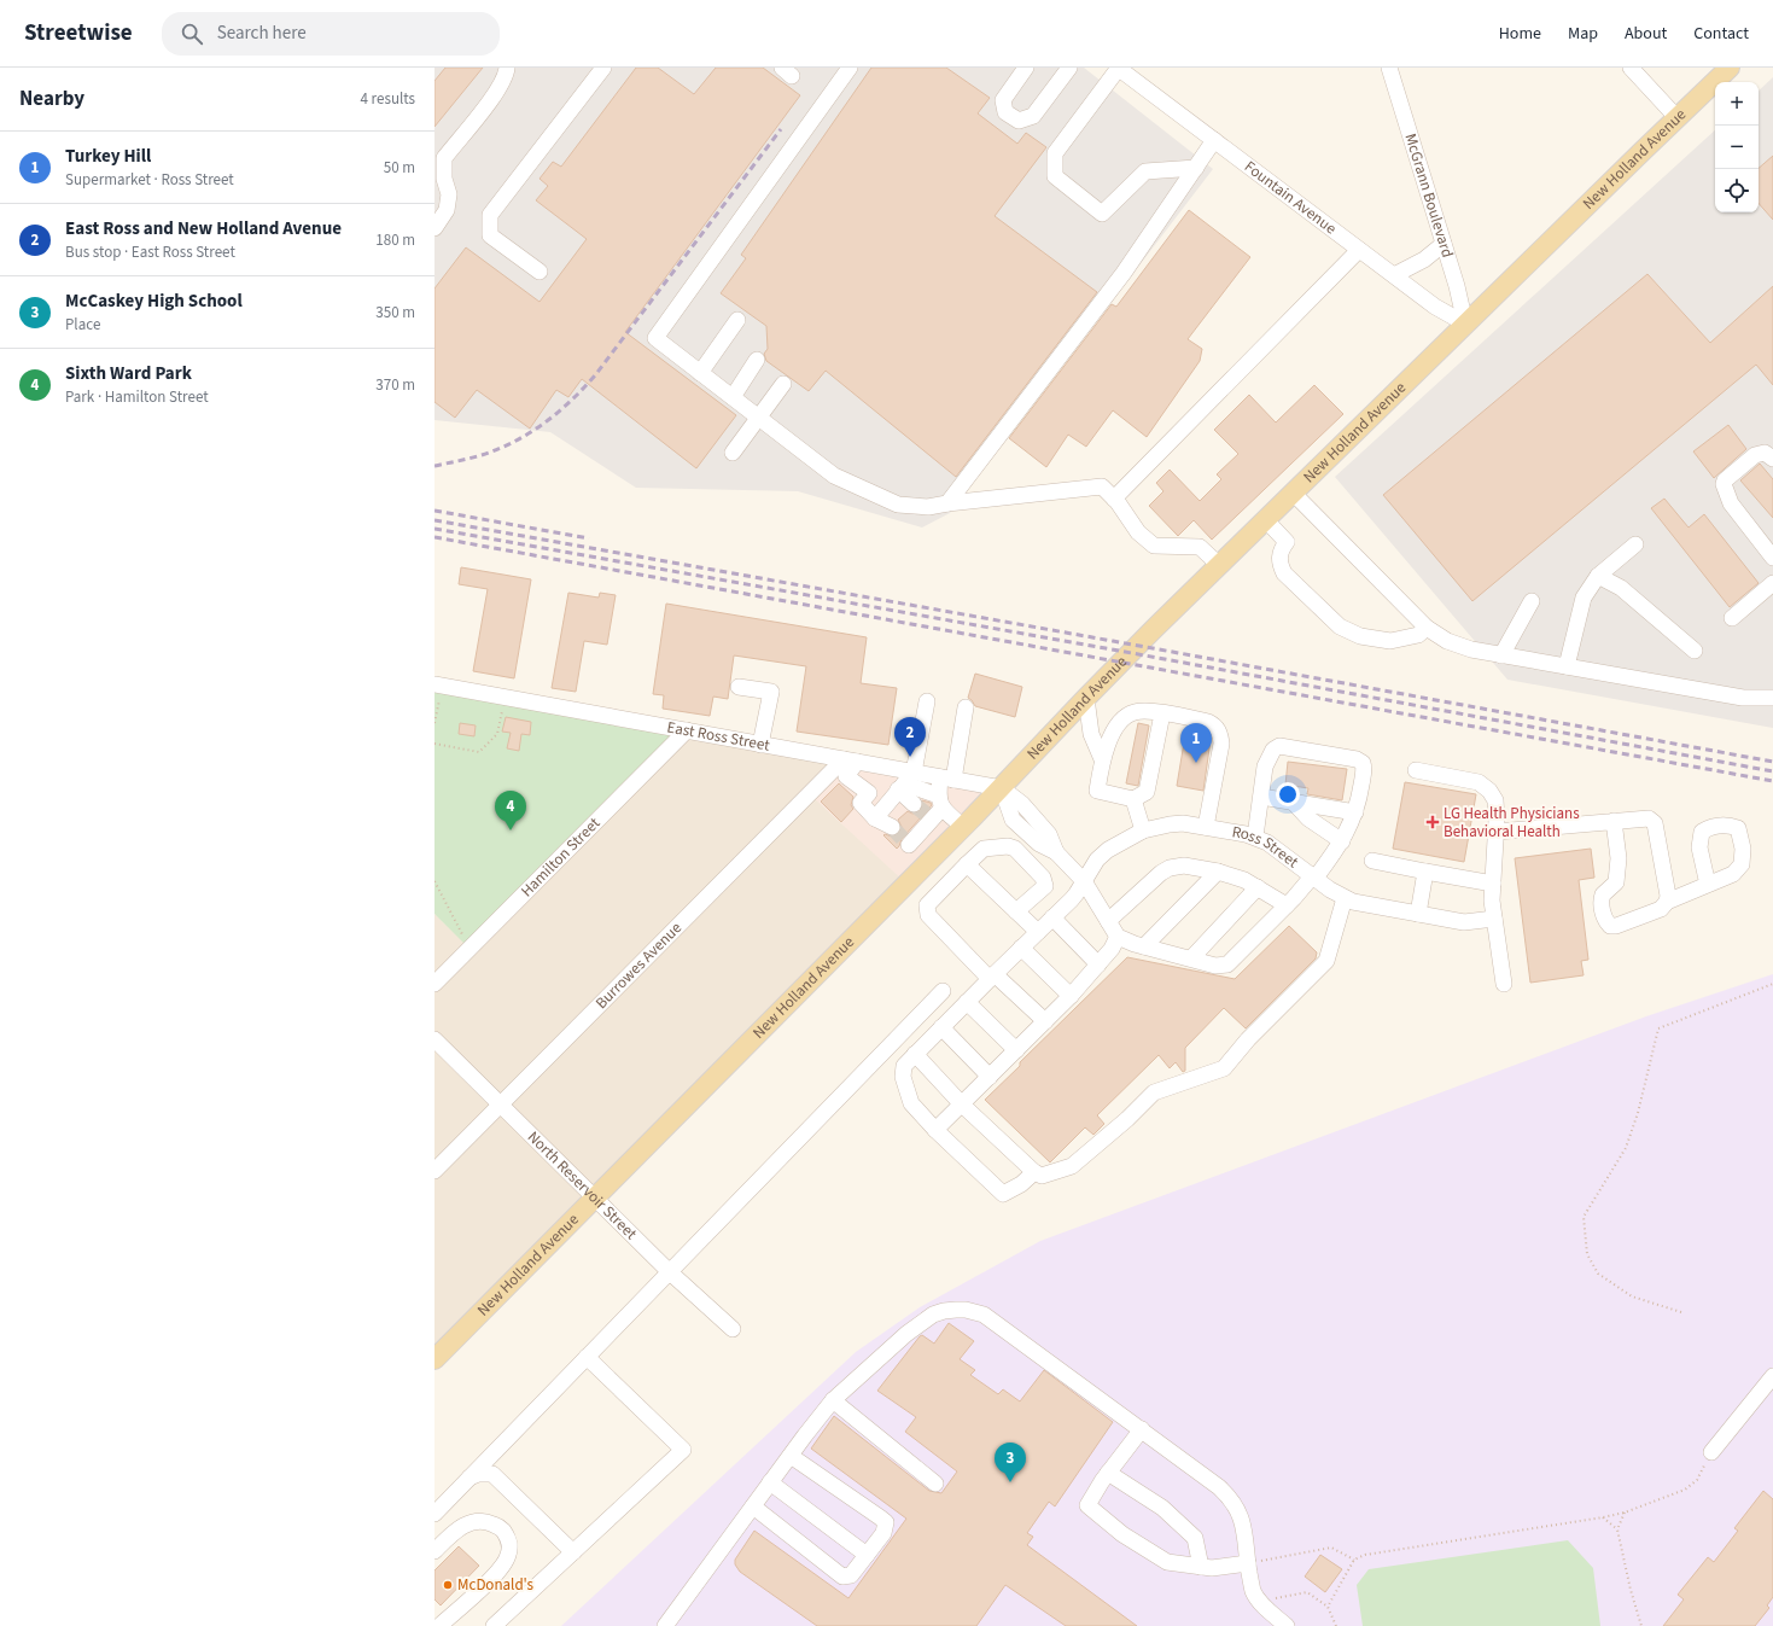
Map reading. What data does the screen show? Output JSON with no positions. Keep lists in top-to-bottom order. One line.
{"streets":{"main road":["New Holland Avenue"],"street":["McGrann Boulevard","Fountain Avenue","East Ross Street","Ross Street","Hamilton Street","Burrowes Avenue","North Reservoir Street"]},"crossings":[["New Holland Avenue","McGrann Boulevard"],["New Holland Avenue","Fountain Avenue"],["New Holland Avenue","East Ross Street"],["New Holland Avenue","North Reservoir Street"],["McGrann Boulevard","Fountain Avenue"],["East Ross Street","Hamilton Street"],["East Ross Street","Burrowes Avenue"],["Burrowes Avenue","North Reservoir Street"]],"places":{"health":["LG Health Physicians Behavioral Health"],"other":["McDonald's"]},"page":{"header":"Streetwise","search":"Search here","nav":["Home","Map","About","Contact"],"heading":["Nearby","4 results"],"map_buttons":["+","−"],"list":[{"mark":"1","name":"Turkey Hill","note":"Supermarket · Ross Street","value":"50 m"},{"mark":"2","name":"East Ross and New Holland Avenue","note":"Bus stop · East Ross Street","value":"180 m"},{"mark":"3","name":"McCaskey High School","note":"Place","value":"350 m"},{"mark":"4","name":"Sixth Ward Park","note":"Park · Hamilton Street","value":"370 m"}],"pins":["2","1","4","3"]}}
